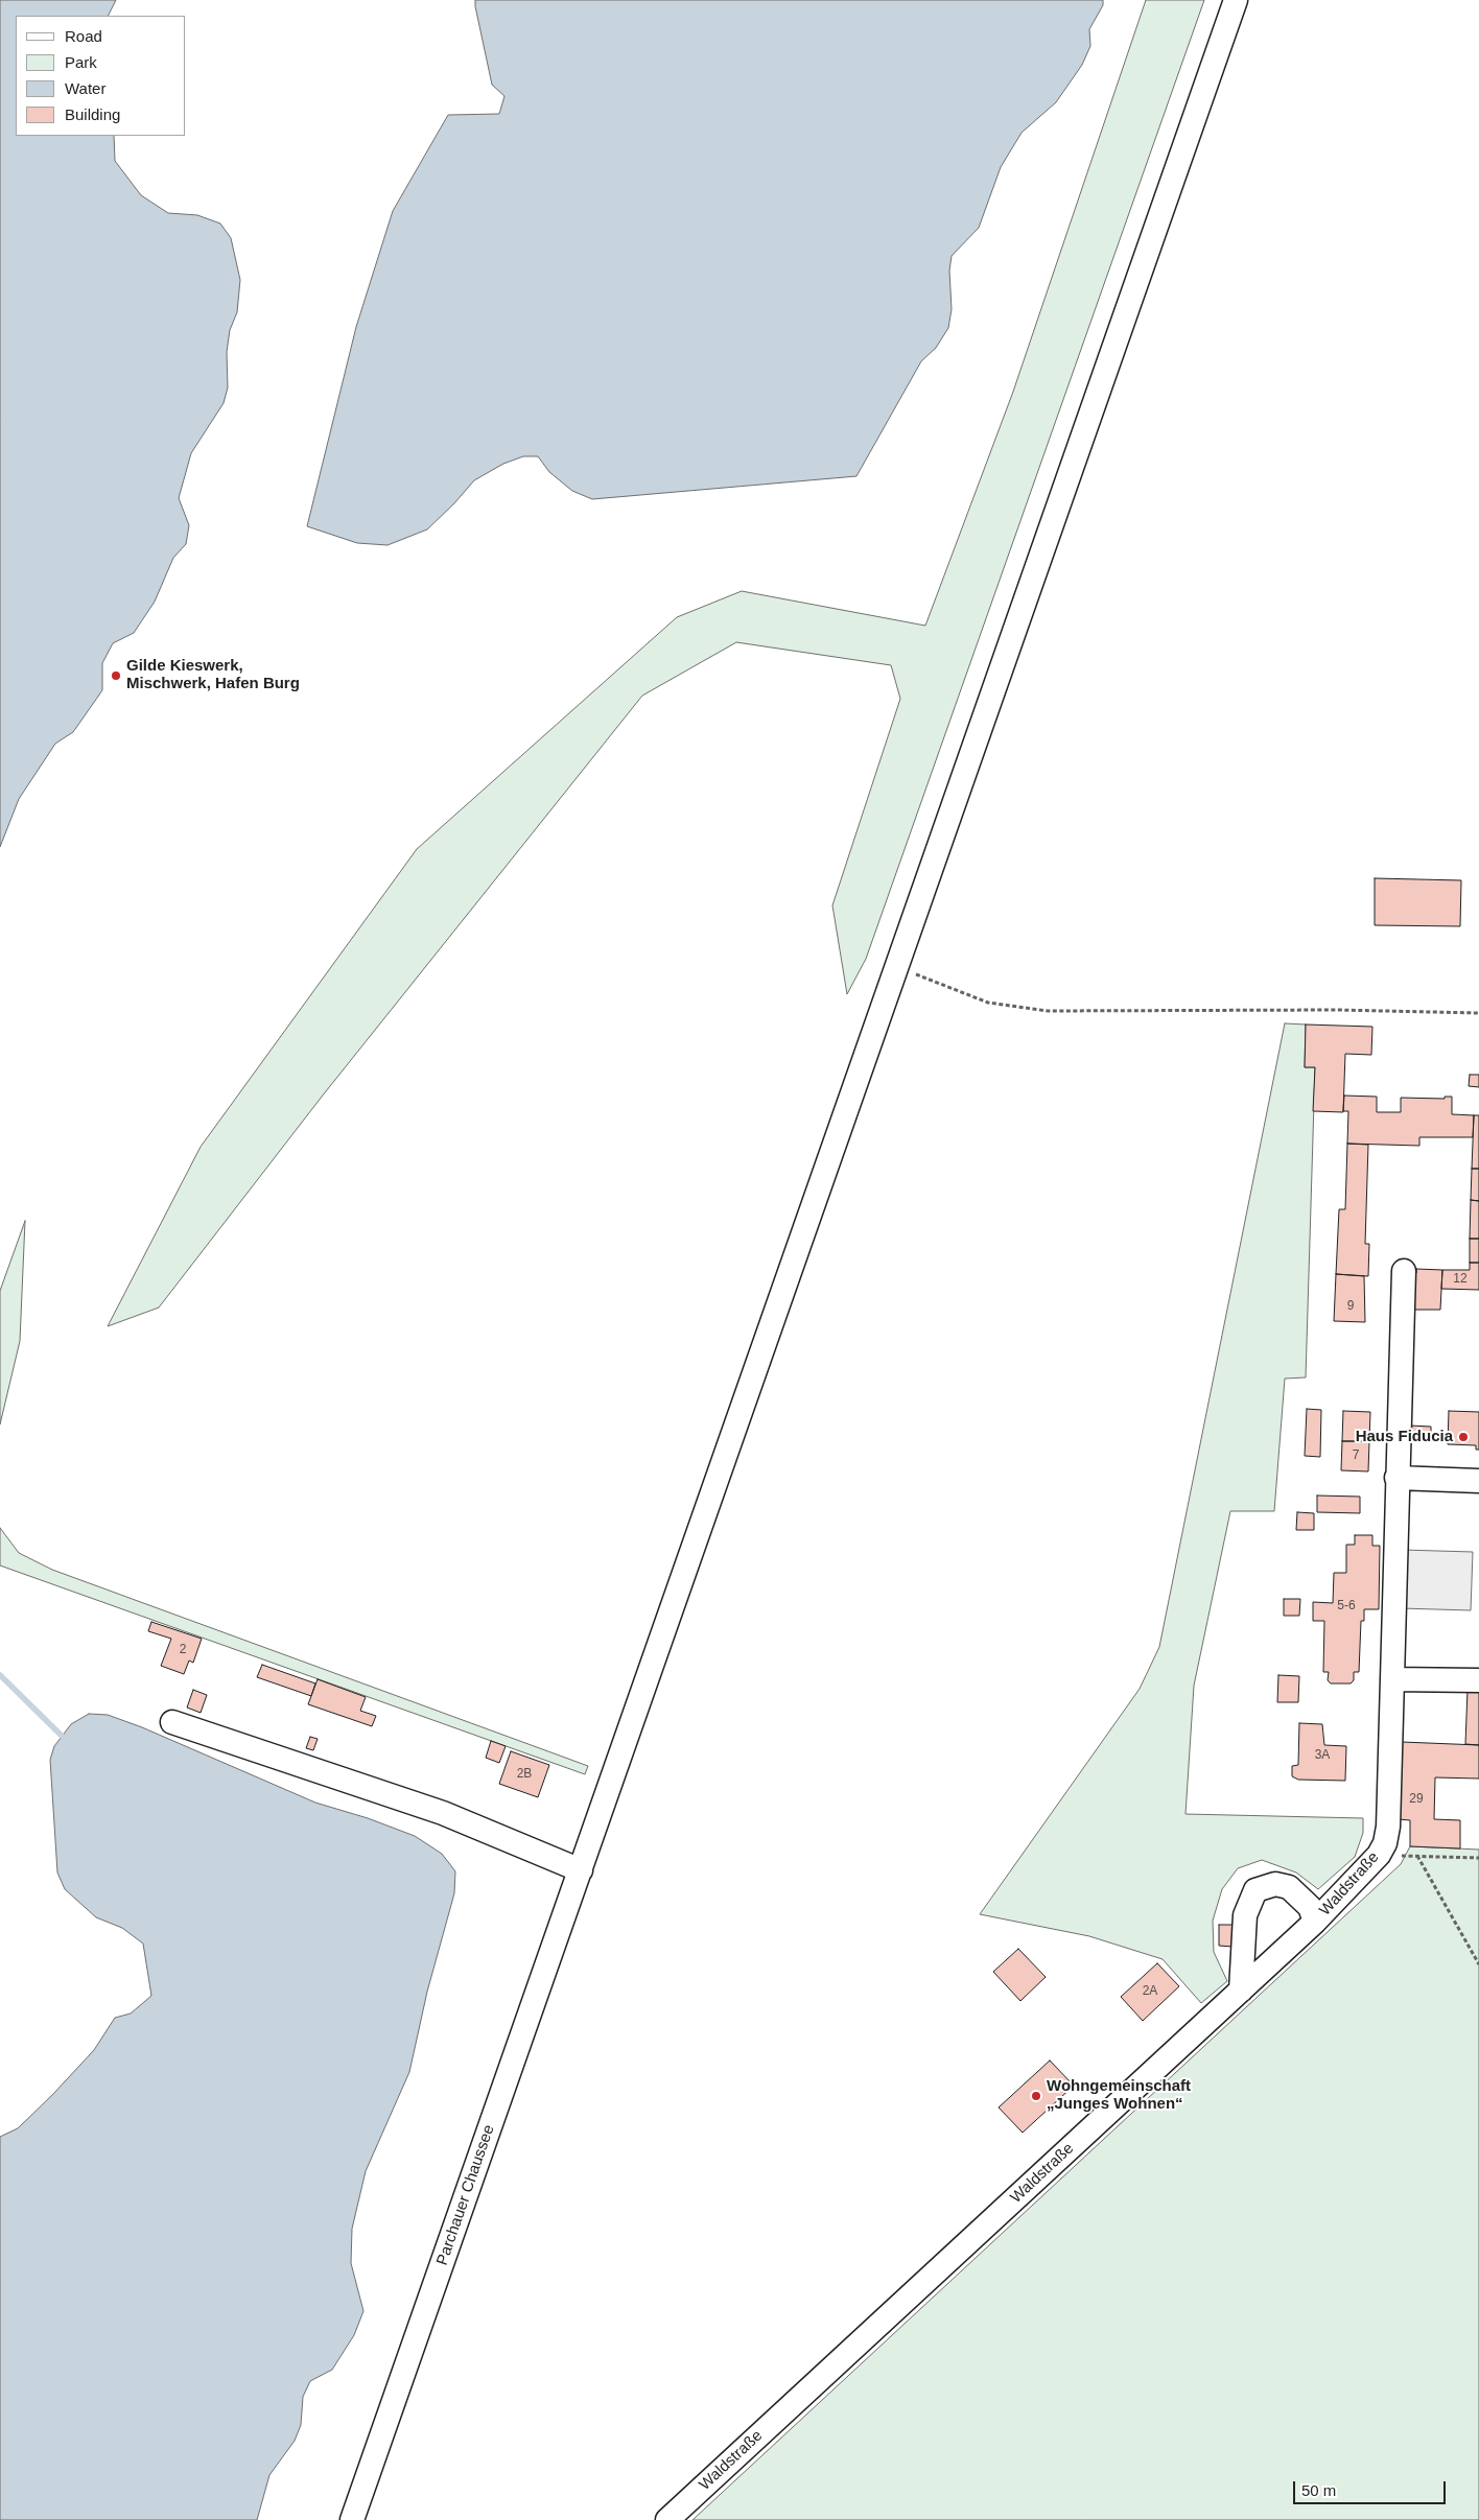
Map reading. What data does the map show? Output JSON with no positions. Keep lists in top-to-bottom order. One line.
{"streets":{"street":["Waldstraße","Parchauer Chaussee"]},"places":["Gilde Kieswerk, Mischwerk, Hafen Burg","Haus Fiducia","Wohngemeinschaft „Junges Wohnen“"],"house_numbers":["12","9","7","5-6","2","3A","2B","29","2A"],"legend":["Road","Park","Water","Building"],"scale_bar":"50 m"}
